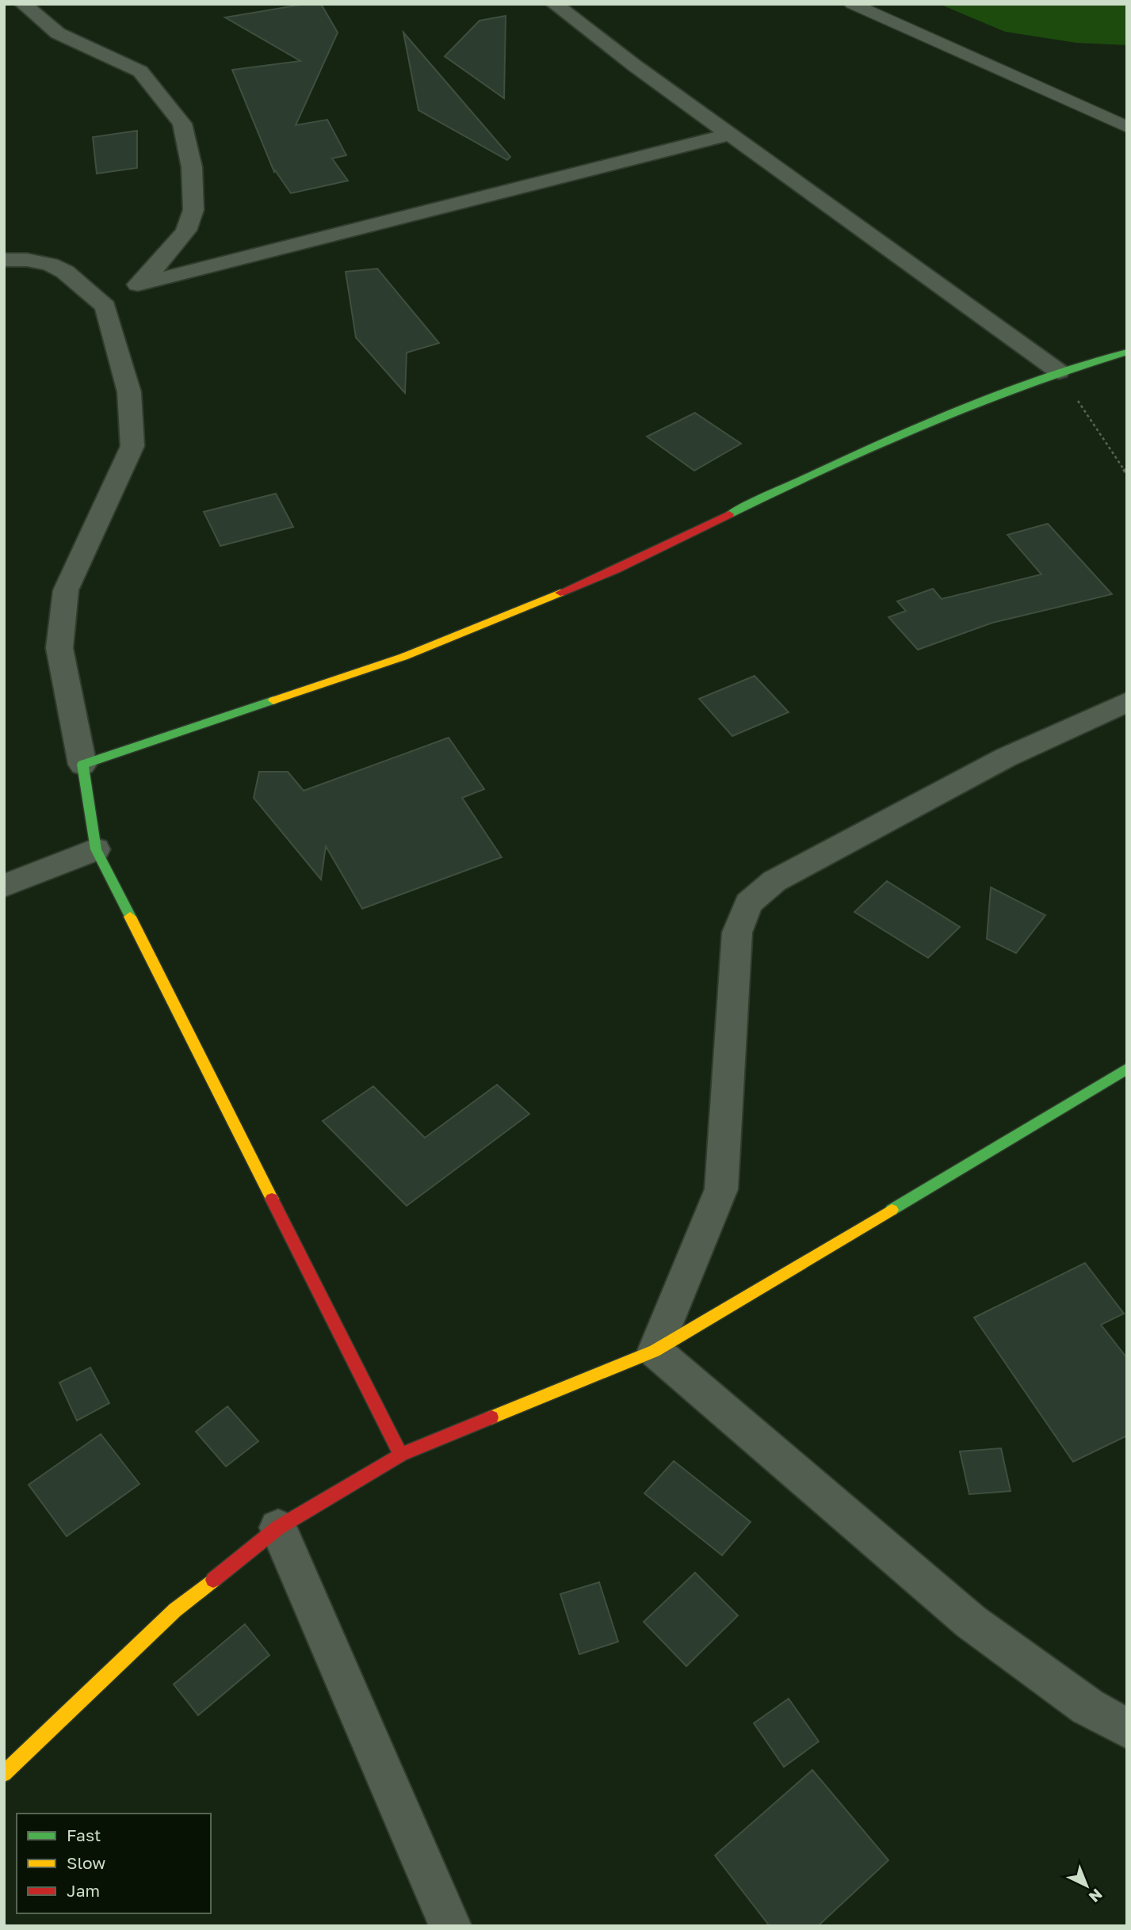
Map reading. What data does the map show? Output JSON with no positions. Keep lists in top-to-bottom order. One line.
{"legend":["Fast","Slow","Jam"],"north":"bottom right"}
